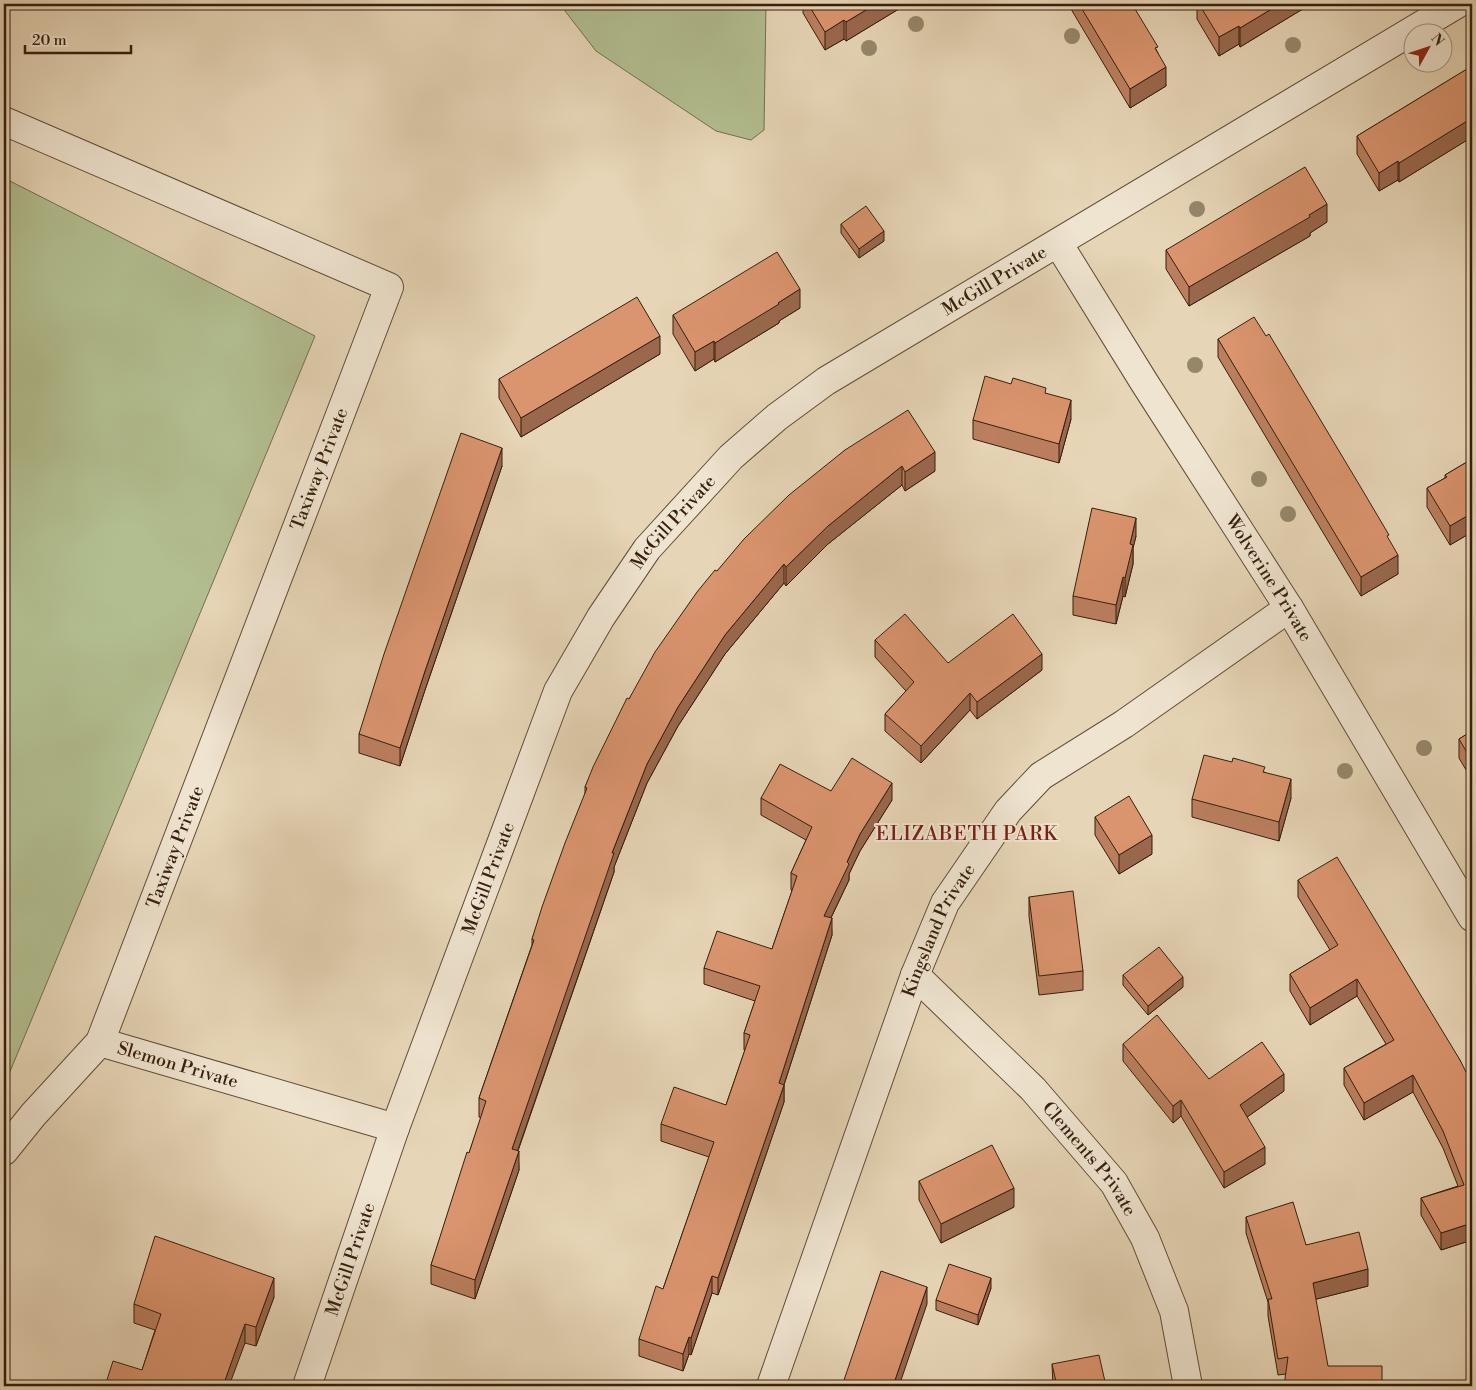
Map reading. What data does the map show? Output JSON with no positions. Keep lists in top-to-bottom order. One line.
{"streets":{"street":["McGill Private","Taxiway Private","Wolverine Private","Kingsland Private","Slemon Private","Clements Private"]},"crossings":[["McGill Private","Wolverine Private"],["McGill Private","Slemon Private"],["Taxiway Private","Slemon Private"],["Wolverine Private","Kingsland Private"],["Kingsland Private","Clements Private"]],"districts":["ELIZABETH PARK"],"scale_bar":"20 m","north":"top right"}
